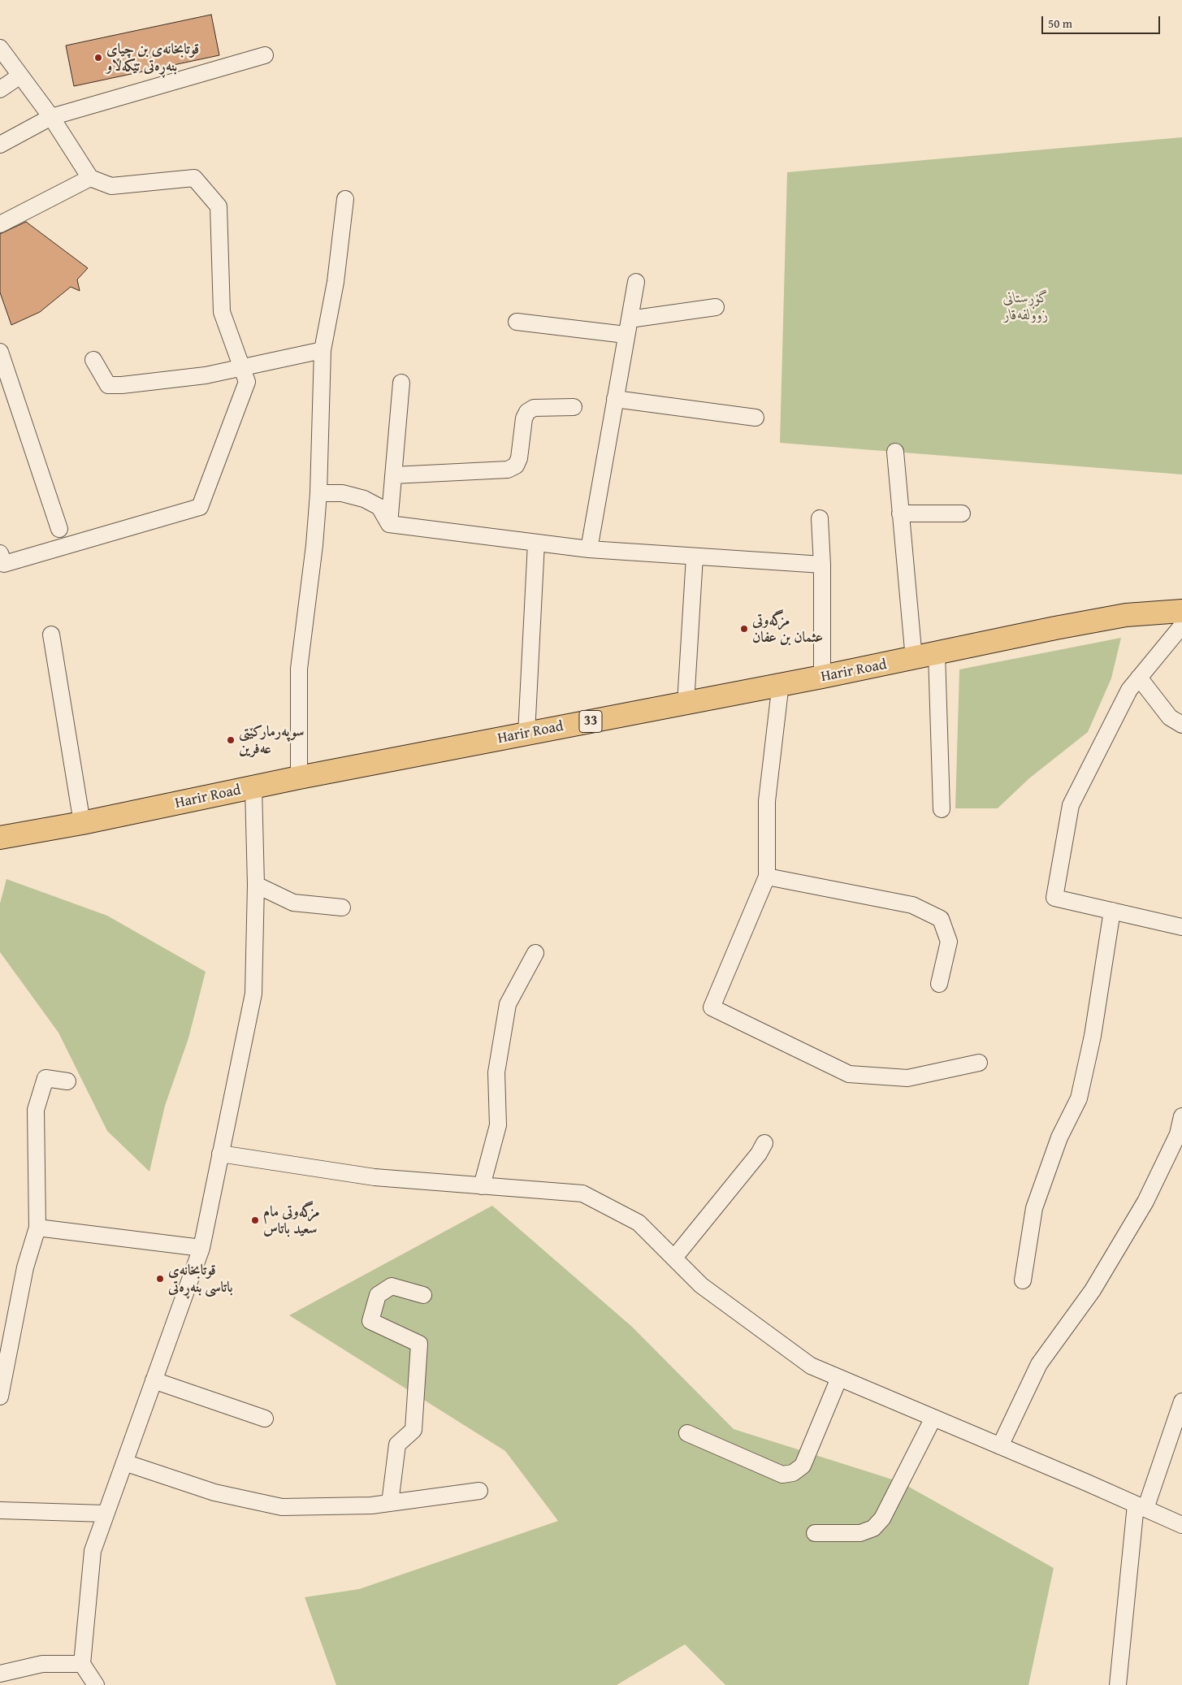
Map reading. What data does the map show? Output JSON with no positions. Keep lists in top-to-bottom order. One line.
{"streets":{"main road":["Harir Road","33"]},"parks":["گۆڕستانی زوولفەقار"],"places":["قوتابخانەی بن چیای بنەڕەتی تێکەڵاو","مزگەوتی عثمان بن عفان","سوپەرمارکێتی عەفرین","مزگەوتی مام سعید باتاس","قوتابخانەی باتاسی بنەڕەتی"],"scale_bar":"50 m"}
